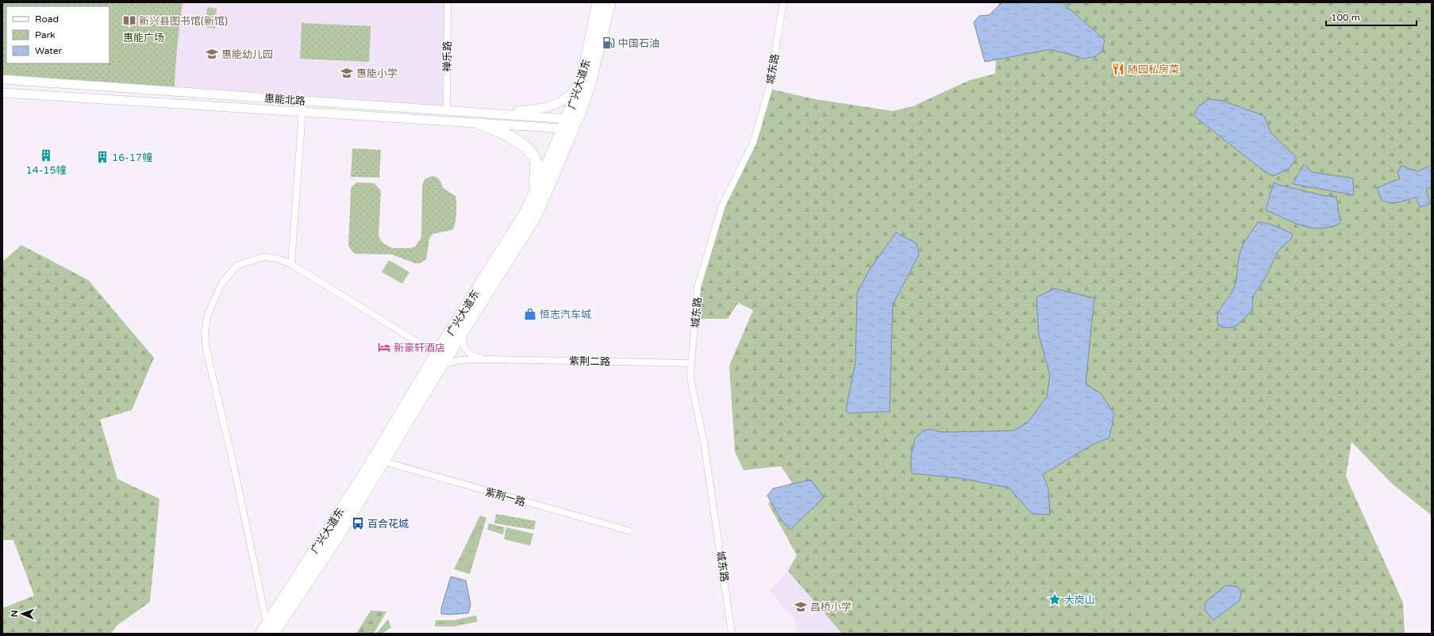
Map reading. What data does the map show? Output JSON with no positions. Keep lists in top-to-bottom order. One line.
{"streets":{"highway":["广兴大道东"],"street":["禅乐路","城东路","惠能北路","紫荆二路","紫荆一路"]},"crossings":[["禅乐路","惠能北路"],["城东路","紫荆二路"],["广兴大道东","惠能北路"],["广兴大道东","紫荆二路"],["广兴大道东","紫荆一路"]],"parks":["惠能广场"],"places":{"library":["新兴县图书馆(新馆)"],"fuel station":["中国石油"],"school or university":["惠能幼儿园","惠能小学","昌桥小学"],"restaurant":["随园私房菜"],"building":["14-15幢","16-17幢"],"shop":["恒志汽车城"],"hotel":["新豪轩酒店"],"bus stop":["百合花城"],"place":["大岗山"]},"legend":["Road","Park","Water"],"scale_bar":"100 m","north":"left"}
